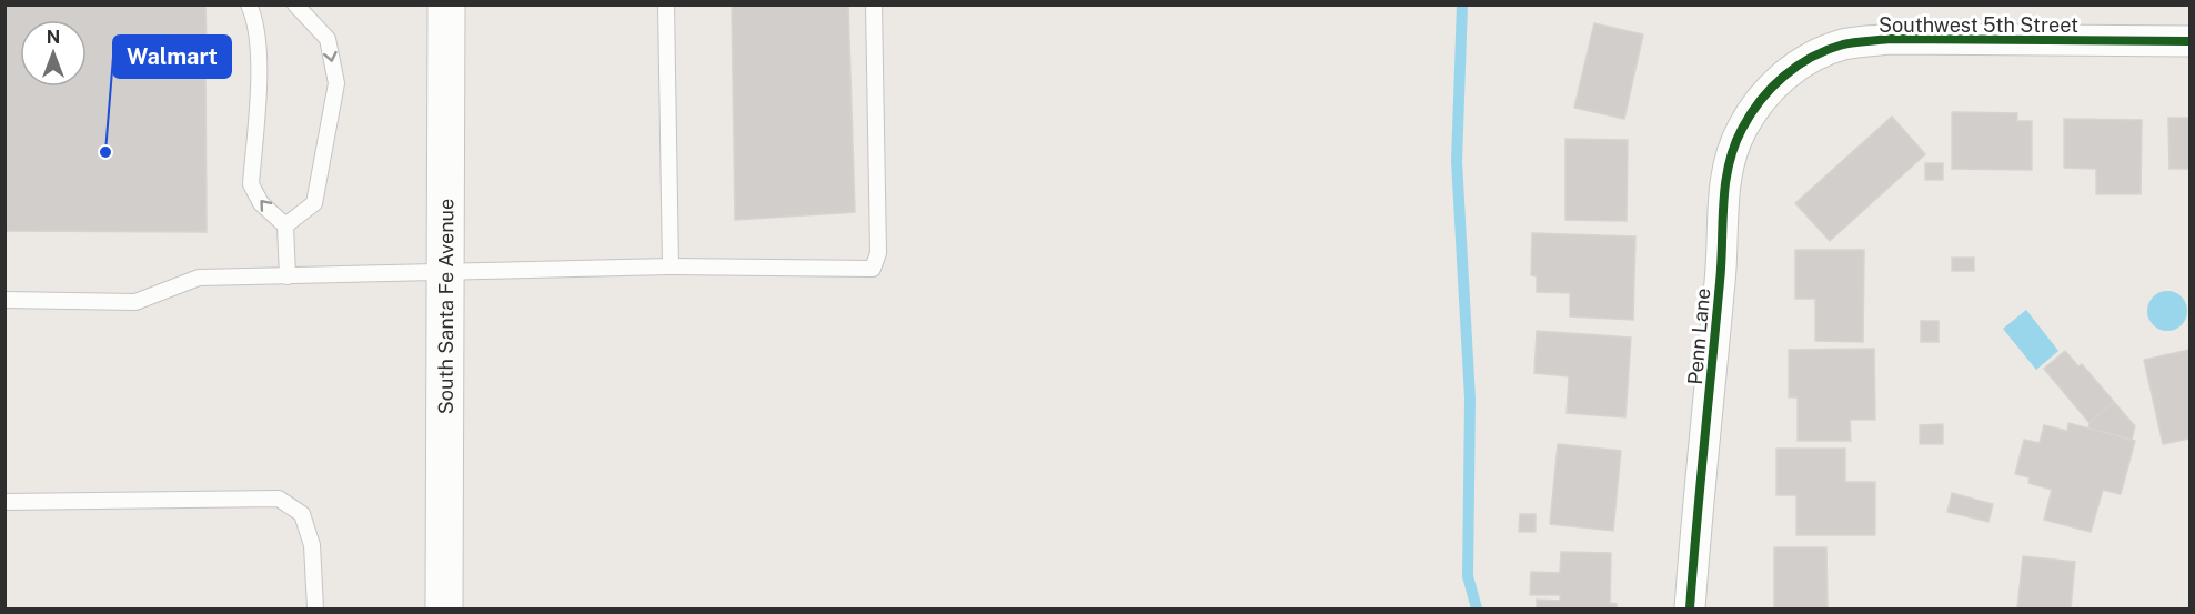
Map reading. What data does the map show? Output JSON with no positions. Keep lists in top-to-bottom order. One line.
{"streets":{"main road":["South Santa Fe Avenue"],"street":["Southwest 5th Street","Penn Lane"]},"crossings":[["Southwest 5th Street","Penn Lane"]],"places":["Walmart"],"north":"top"}
